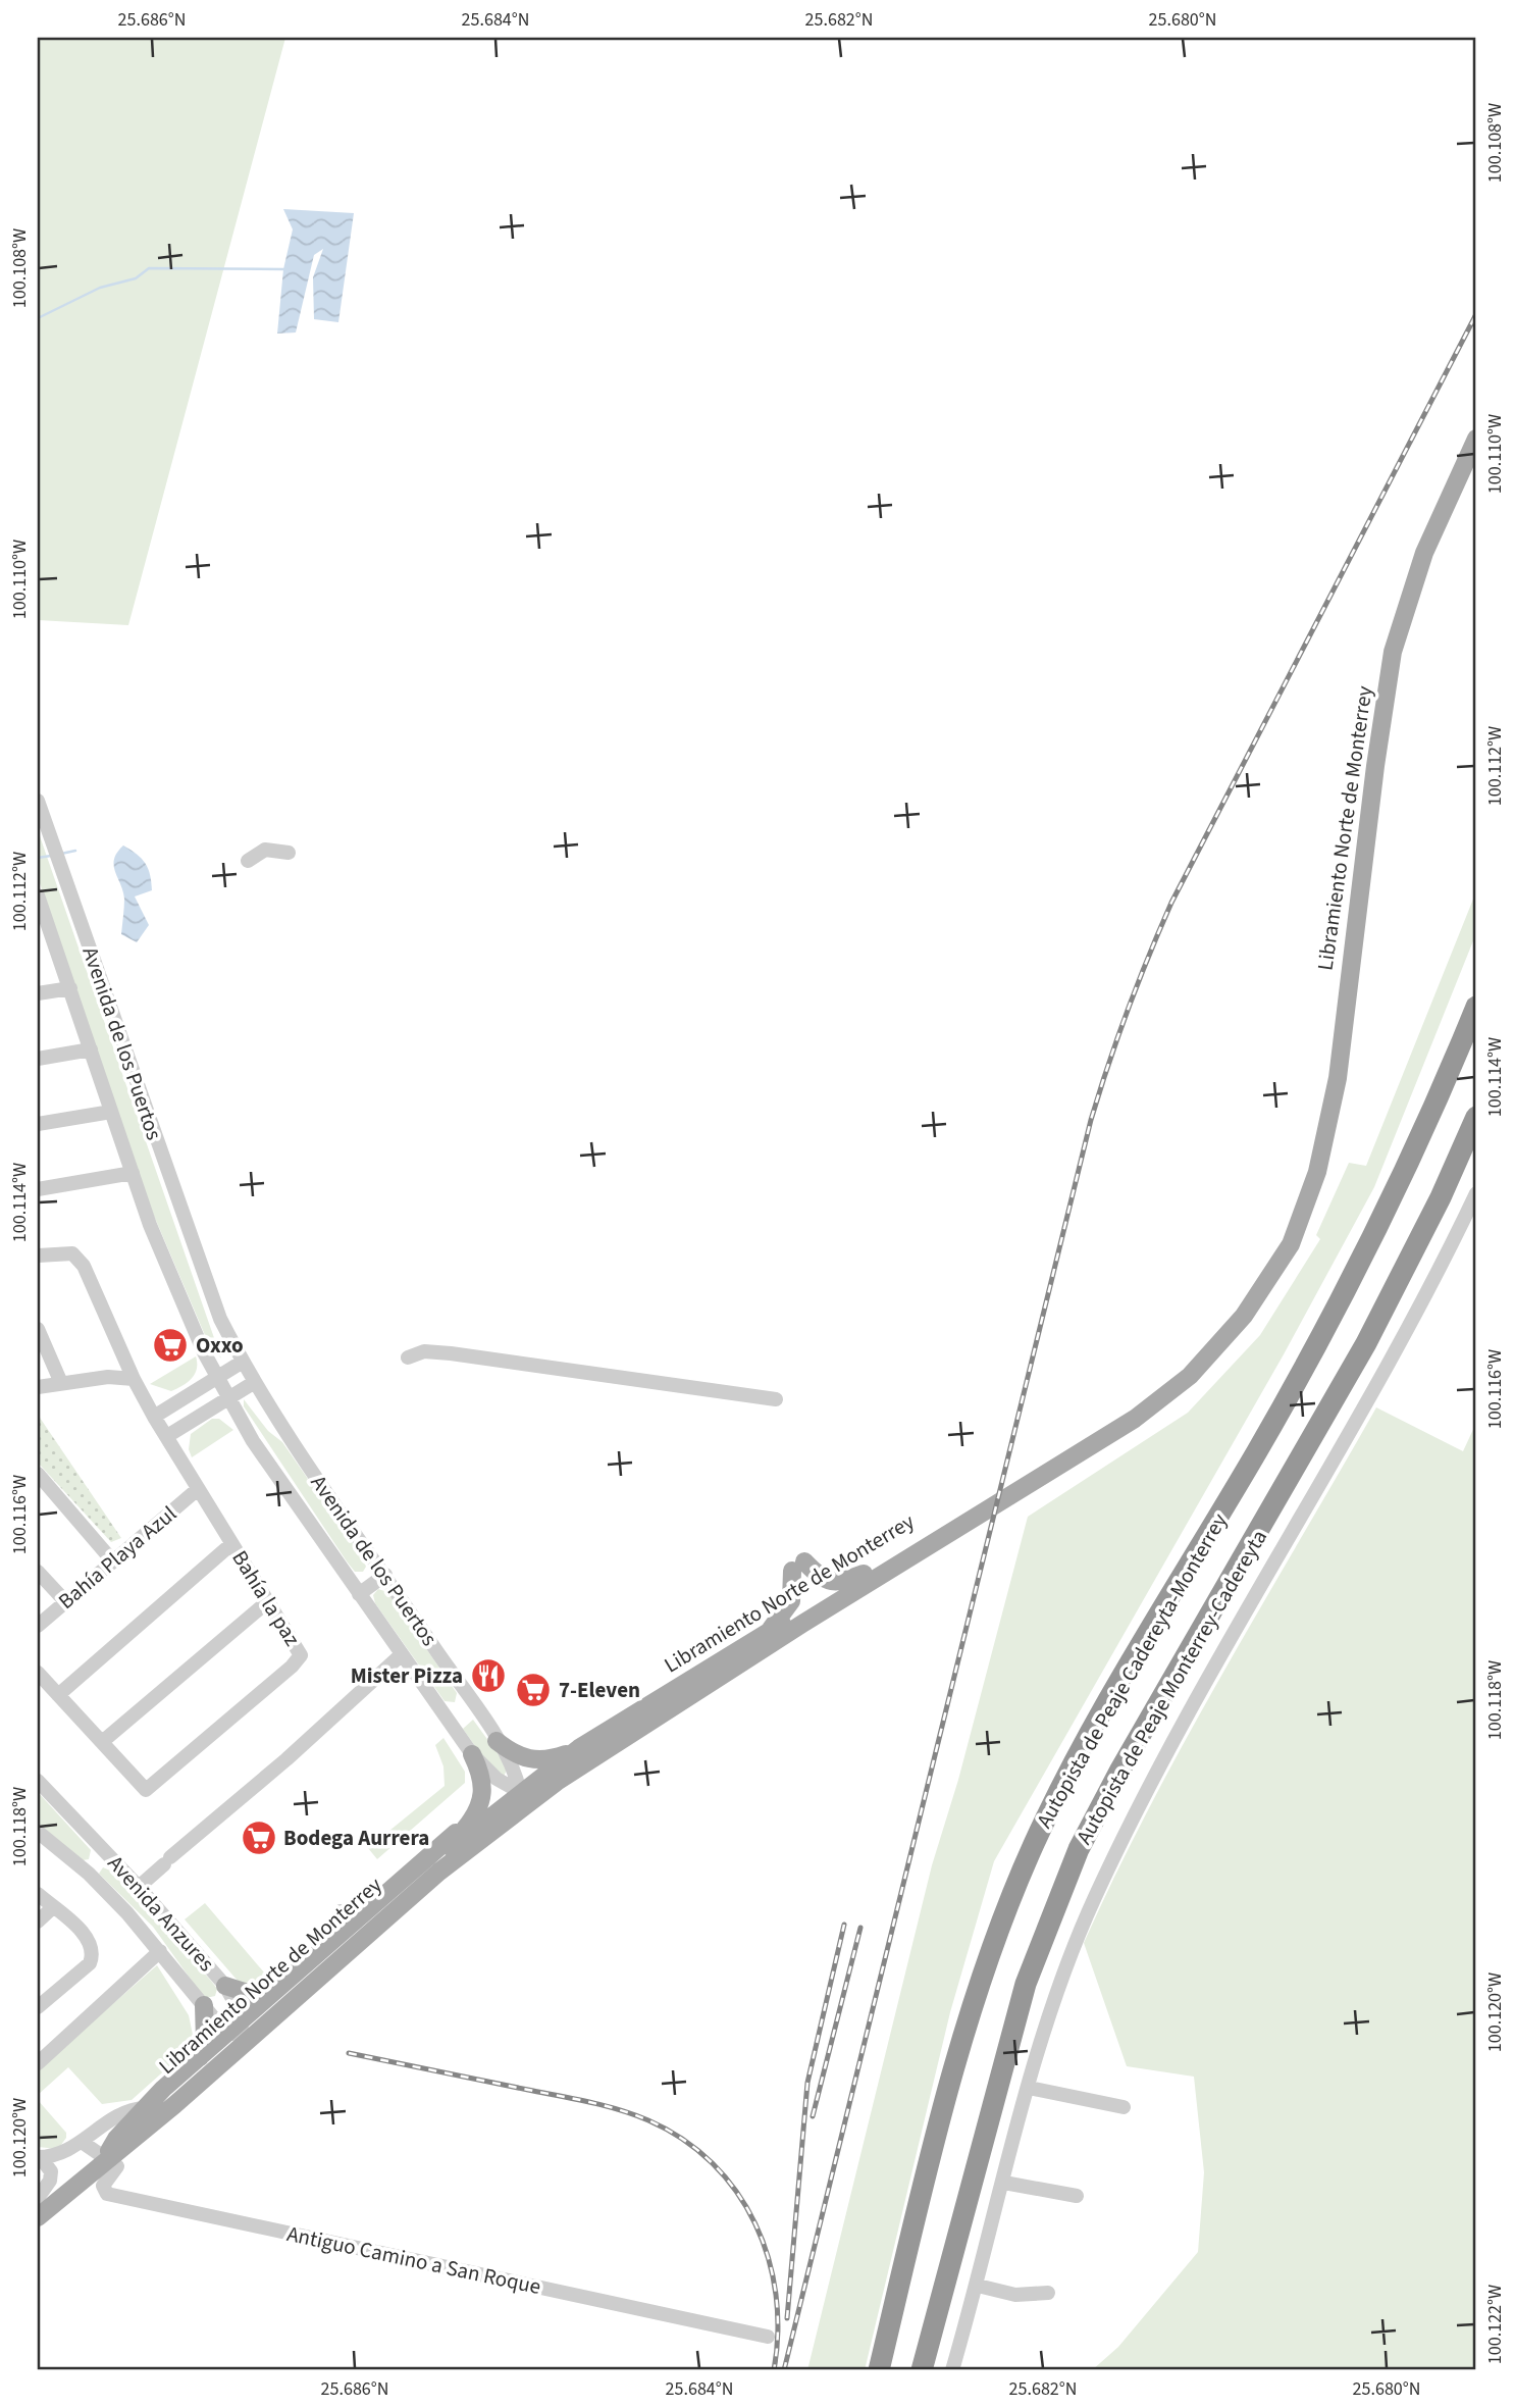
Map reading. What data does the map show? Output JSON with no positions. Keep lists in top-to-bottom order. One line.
{"streets":{"highway":["Autopista de Peaje Cadereyta-Monterrey","Autopista de Peaje Monterrey-Cadereyta"],"main road":["Libramiento Norte de Monterrey"],"street":["Avenida de los Puertos","Bahía Playa Azul","Bahía la paz","Avenida Anzures","Antiguo Camino a San Roque"]},"crossings":[["Libramiento Norte de Monterrey","Avenida de los Puertos"],["Libramiento Norte de Monterrey","Avenida Anzures"],["Libramiento Norte de Monterrey","Antiguo Camino a San Roque"],["Bahía Playa Azul","Bahía la paz"]],"places":{"supermarket":["Oxxo","7-Eleven","Bodega Aurrera"],"restaurant":["Mister Pizza"]},"coordinates":["25.686°N","25.684°N","25.682°N","25.680°N","100.108°W","100.110°W","100.112°W","100.114°W","100.116°W","100.118°W","100.120°W","100.122°W"]}
